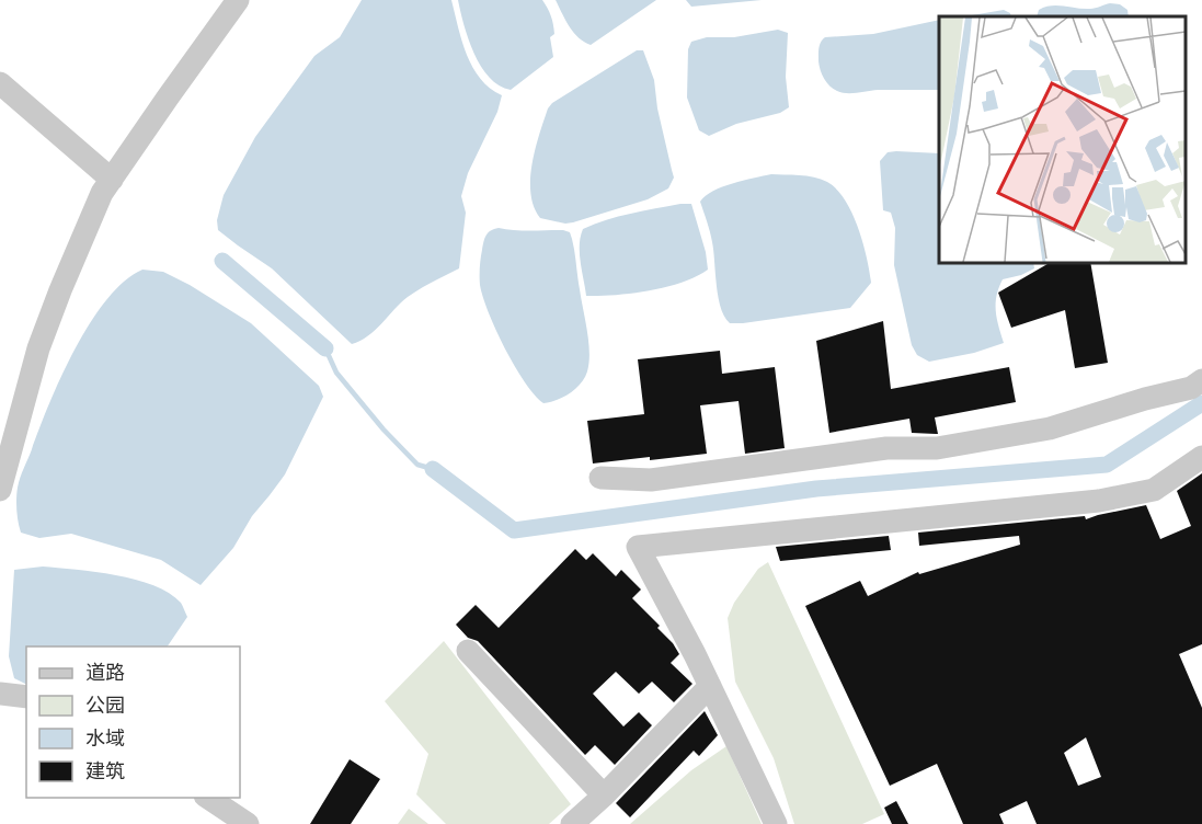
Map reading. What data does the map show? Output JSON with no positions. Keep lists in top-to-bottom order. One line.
{"legend":["道路","公园","水域","建筑"]}
